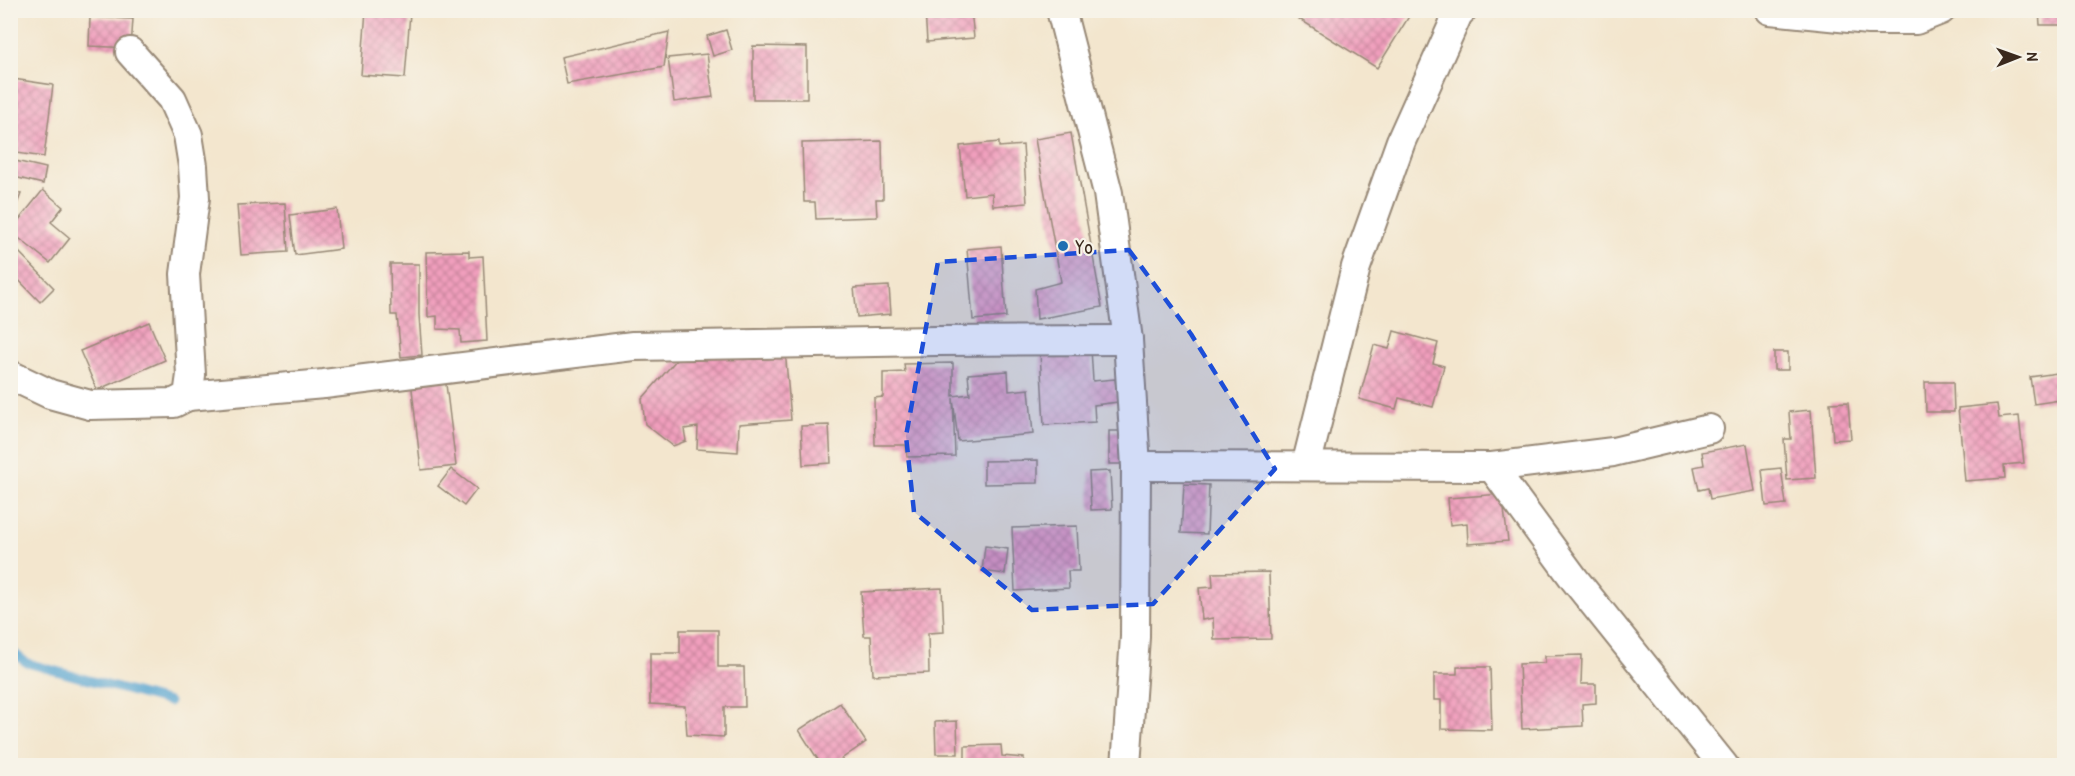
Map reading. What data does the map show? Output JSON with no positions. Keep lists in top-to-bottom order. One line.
{"places":["Yo"],"north":"right"}
